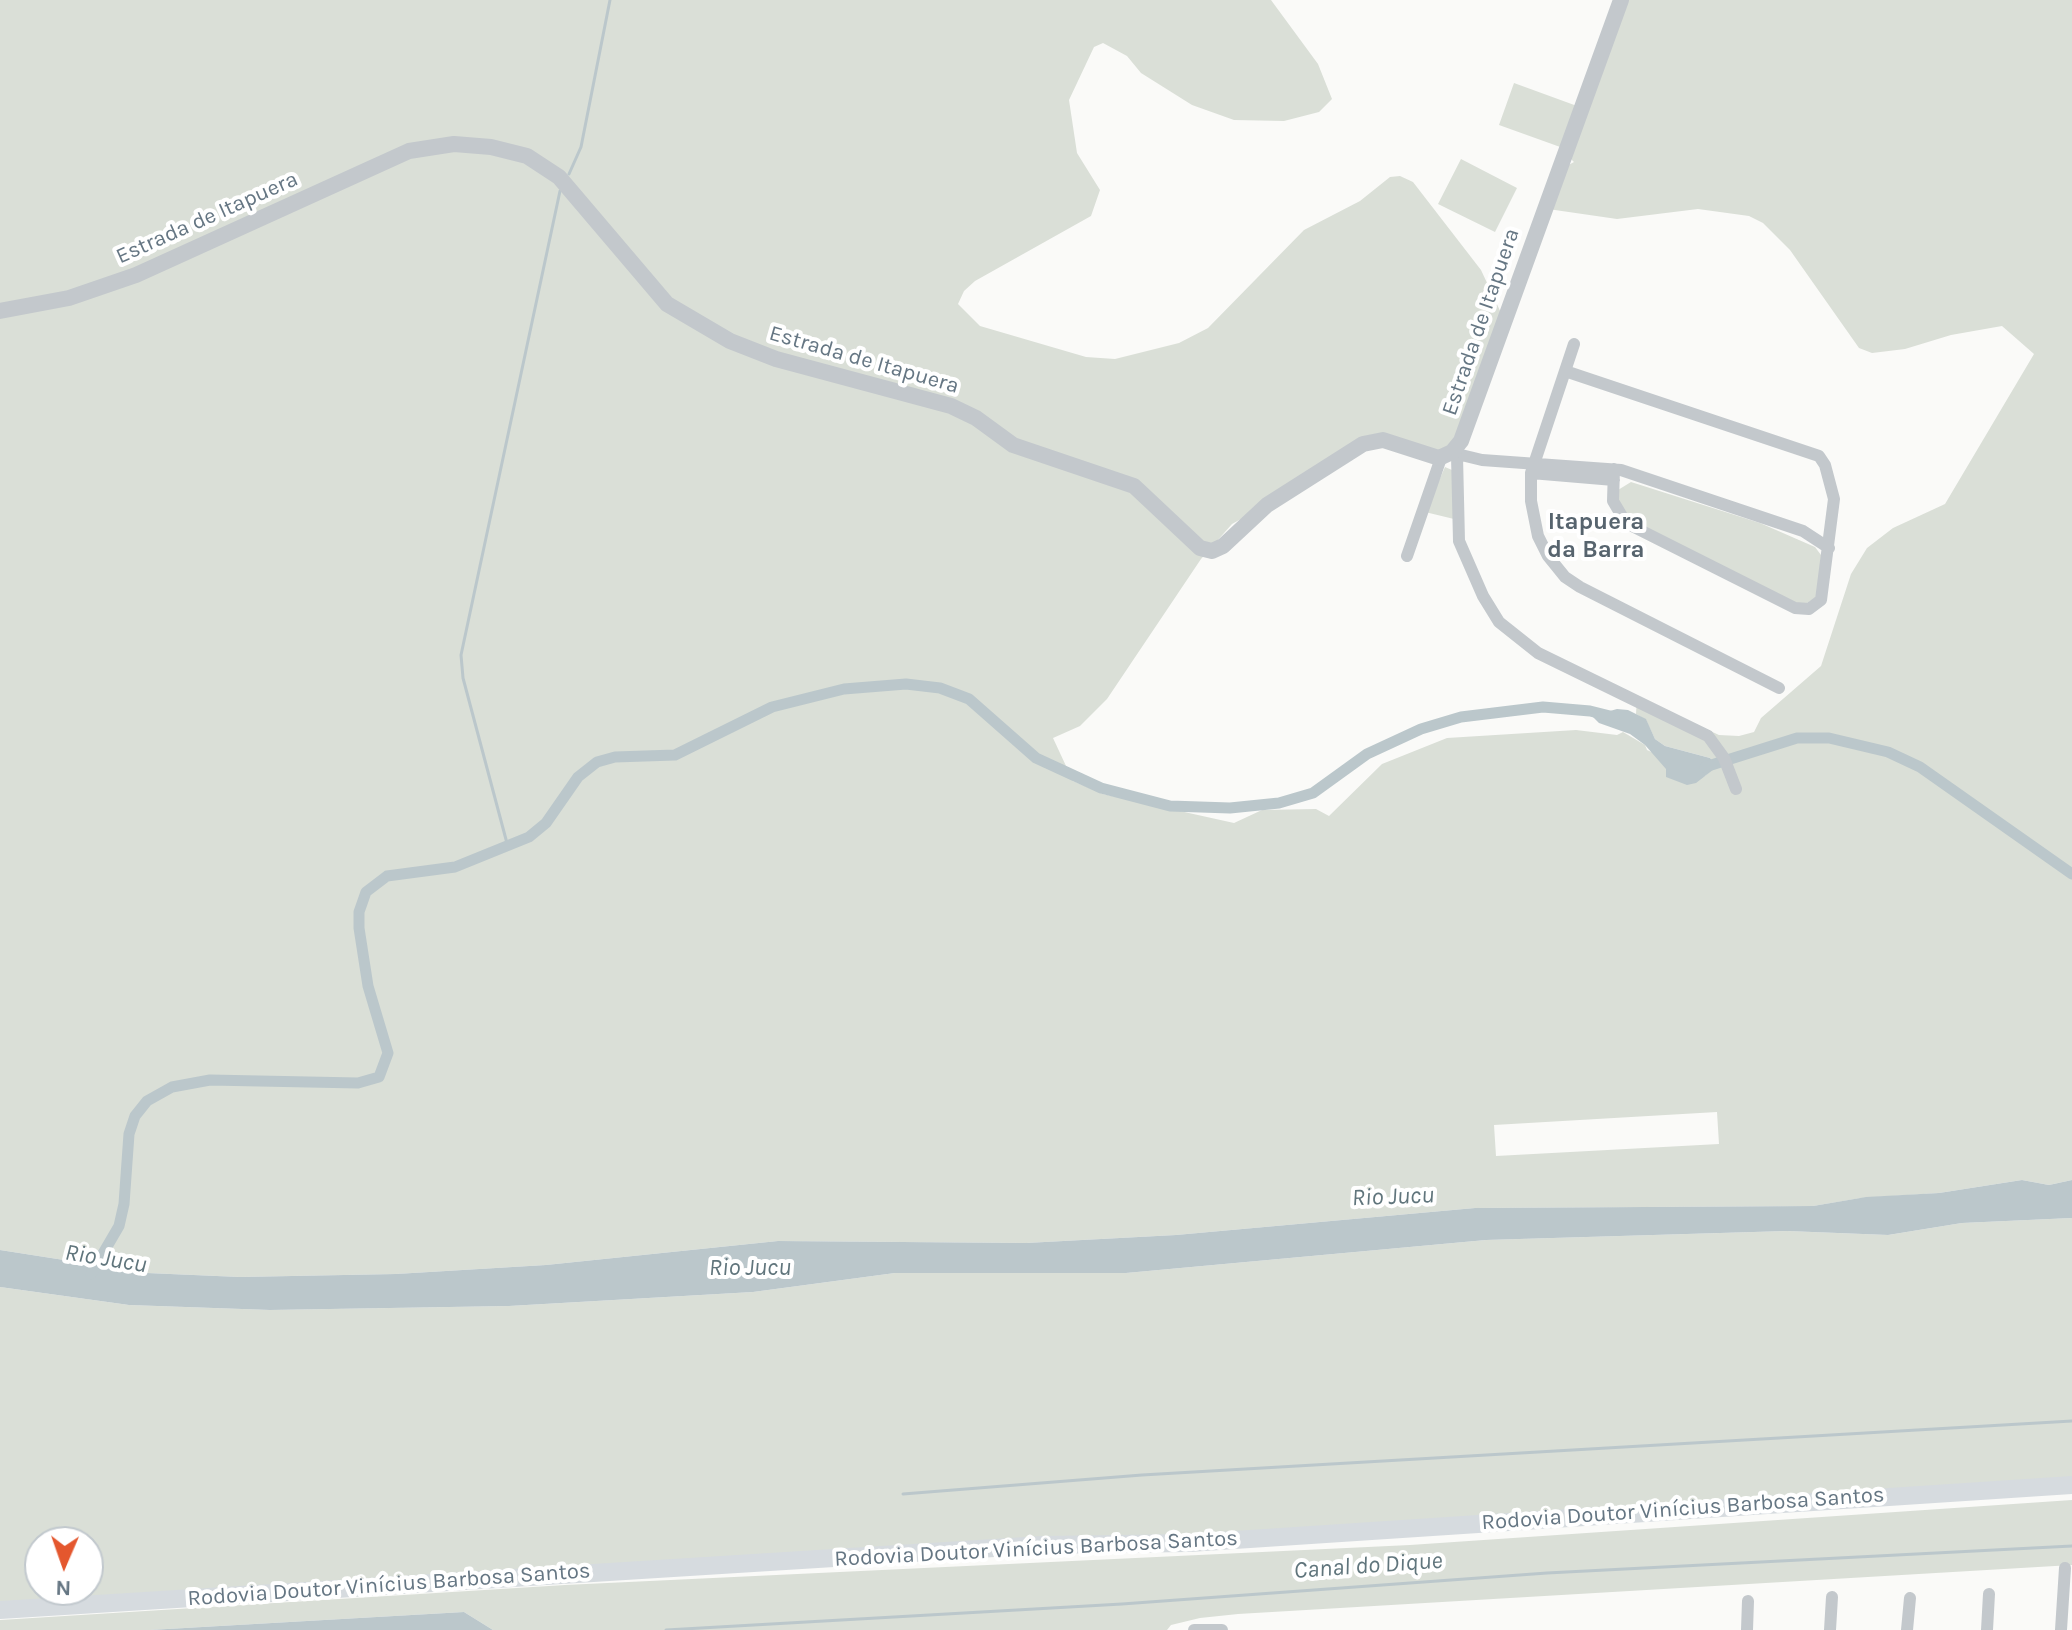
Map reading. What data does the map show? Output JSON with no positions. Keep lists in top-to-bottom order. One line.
{"streets":{"main road":["Rodovia Doutor Vinícius Barbosa Santos"],"street":["Estrada de Itapuera"]},"districts":["Itapuera da Barra"],"water":["Rio Jucu","Canal do Dique"],"north":"bottom"}
